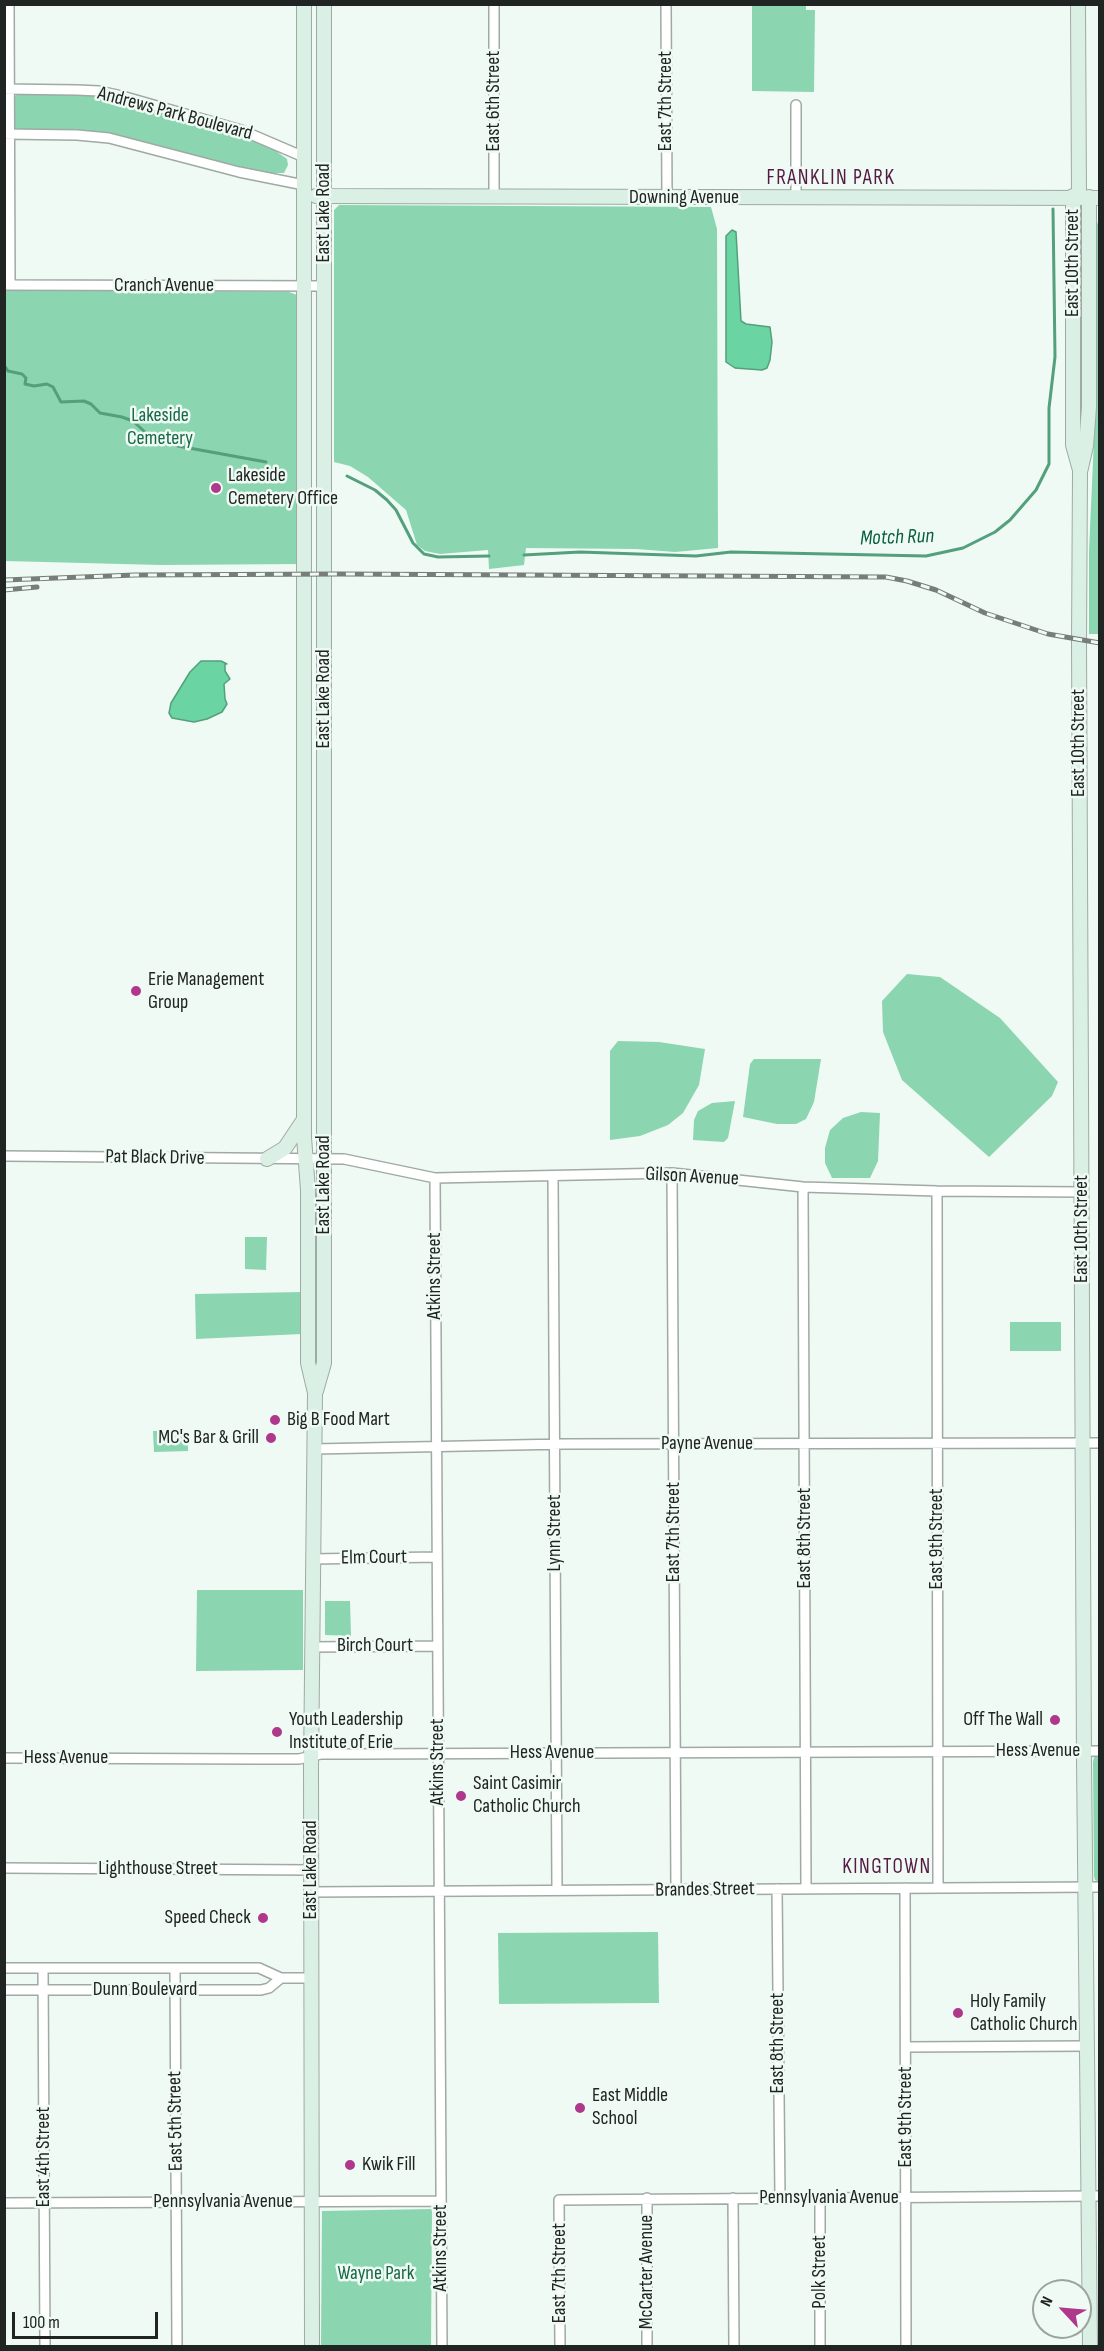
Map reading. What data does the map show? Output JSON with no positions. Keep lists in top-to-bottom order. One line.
{"streets":{"main road":["Downing Avenue","East Lake Road","East 10th Street"],"street":["East 6th Street","East 7th Street","Andrews Park Boulevard","Cranch Avenue","Pat Black Drive","Gilson Avenue","Atkins Street","Payne Avenue","Lynn Street","East 8th Street","East 9th Street","Elm Court","Birch Court","Hess Avenue","Lighthouse Street","Brandes Street","Dunn Boulevard","East 5th Street","East 4th Street","Pennsylvania Avenue","McCarter Avenue","Polk Street"]},"crossings":[["East 6th Street","Downing Avenue"],["East 7th Street","Downing Avenue"],["East 7th Street","Gilson Avenue"],["East 7th Street","Payne Avenue"],["East 7th Street","Hess Avenue"],["East 7th Street","Brandes Street"],["East 7th Street","Pennsylvania Avenue"],["Andrews Park Boulevard","Downing Avenue"],["Andrews Park Boulevard","East Lake Road"],["Downing Avenue","East Lake Road"],["Downing Avenue","East 10th Street"],["East Lake Road","Cranch Avenue"],["East Lake Road","Pat Black Drive"],["East Lake Road","Gilson Avenue"],["East Lake Road","Payne Avenue"],["East Lake Road","Elm Court"],["East Lake Road","Birch Court"],["East Lake Road","Hess Avenue"],["East Lake Road","Lighthouse Street"],["East Lake Road","Brandes Street"],["East Lake Road","Dunn Boulevard"],["East Lake Road","Pennsylvania Avenue"],["East 10th Street","Gilson Avenue"],["East 10th Street","Payne Avenue"],["East 10th Street","Hess Avenue"],["East 10th Street","Brandes Street"],["East 10th Street","Pennsylvania Avenue"],["Pat Black Drive","Gilson Avenue"],["Gilson Avenue","Atkins Street"],["Gilson Avenue","Lynn Street"],["Gilson Avenue","East 8th Street"],["Gilson Avenue","East 9th Street"],["Atkins Street","Payne Avenue"],["Atkins Street","Elm Court"],["Atkins Street","Birch Court"],["Atkins Street","Hess Avenue"],["Atkins Street","Brandes Street"],["Atkins Street","Pennsylvania Avenue"],["Payne Avenue","Lynn Street"],["Payne Avenue","East 8th Street"],["Payne Avenue","East 9th Street"],["Lynn Street","Hess Avenue"],["Lynn Street","Brandes Street"],["East 8th Street","Hess Avenue"],["East 8th Street","Brandes Street"],["East 8th Street","Pennsylvania Avenue"],["East 9th Street","Hess Avenue"],["East 9th Street","Brandes Street"],["East 9th Street","Pennsylvania Avenue"],["Dunn Boulevard","East 5th Street"],["Dunn Boulevard","East 4th Street"],["East 5th Street","Pennsylvania Avenue"],["East 4th Street","Pennsylvania Avenue"],["Pennsylvania Avenue","McCarter Avenue"],["Pennsylvania Avenue","Polk Street"]],"districts":["FRANKLIN PARK","KINGTOWN"],"water":["Motch Run"],"parks":["Lakeside Cemetery","Wayne Park"],"places":["Lakeside Cemetery Office","Erie Management Group","Big B Food Mart","MC's Bar & Grill","Off The Wall","Youth Leadership Institute of Erie","Saint Casimir Catholic Church","Speed Check","Holy Family Catholic Church","East Middle School","Kwik Fill"],"scale_bar":"100 m","north":"top left"}
